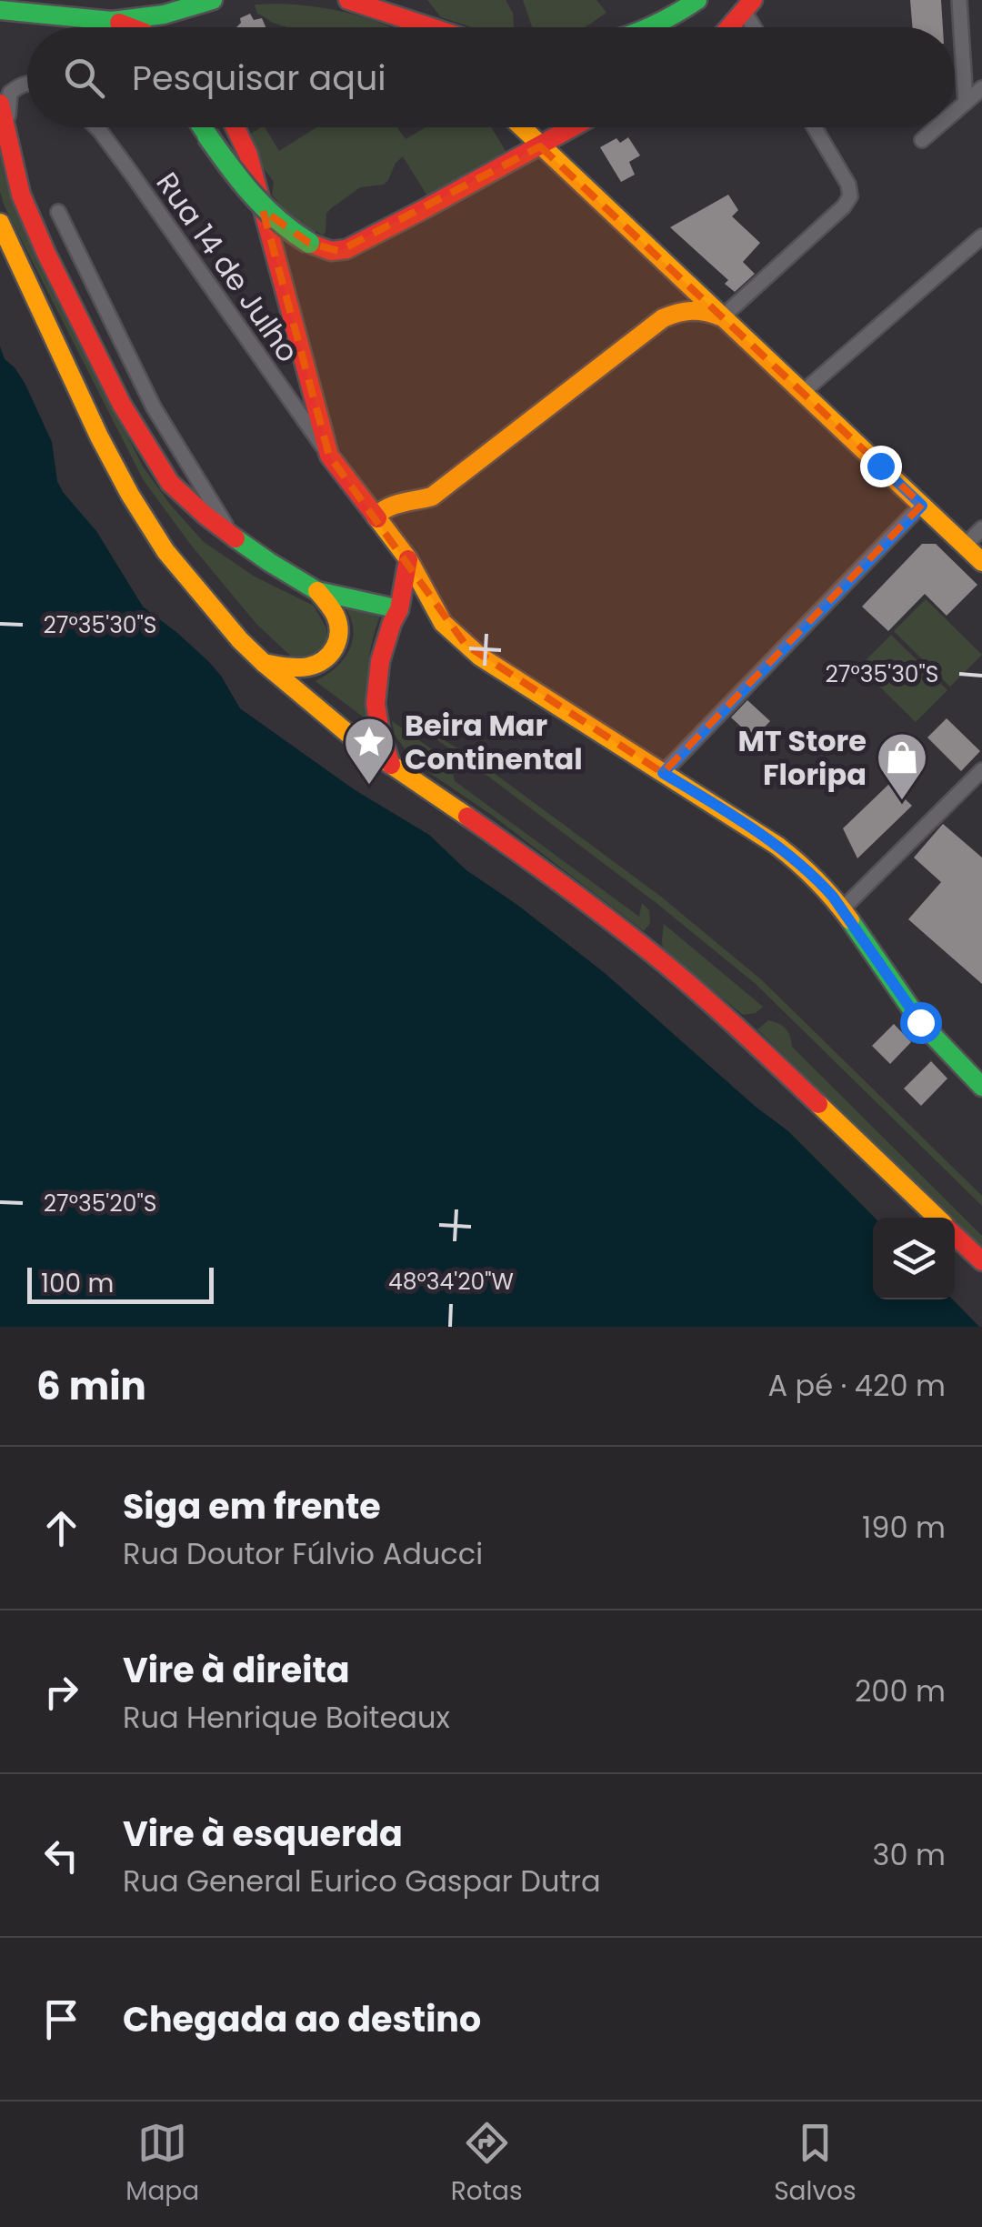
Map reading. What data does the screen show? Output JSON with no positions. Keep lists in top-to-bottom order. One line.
{"streets":{"street":["Rua 14 de Julho"]},"places":{"place":["Beira Mar Continental"],"shop":["MT Store Floripa"]},"scale_bar":"100 m","page":{"search":"Pesquisar aqui","scale":"100 m","heading":["6 min","A pé · 420 m"],"list":[["Siga em frente","Rua Doutor Fúlvio Aducci","190 m"],["Vire à direita","Rua Henrique Boiteaux","200 m"],["Vire à esquerda","Rua General Eurico Gaspar Dutra","30 m"],"Chegada ao destino"],"nav":["Mapa","Rotas","Salvos"]},"coordinates":["27°35'30\"S","27°35'20\"S","48°34'20\"W"]}
